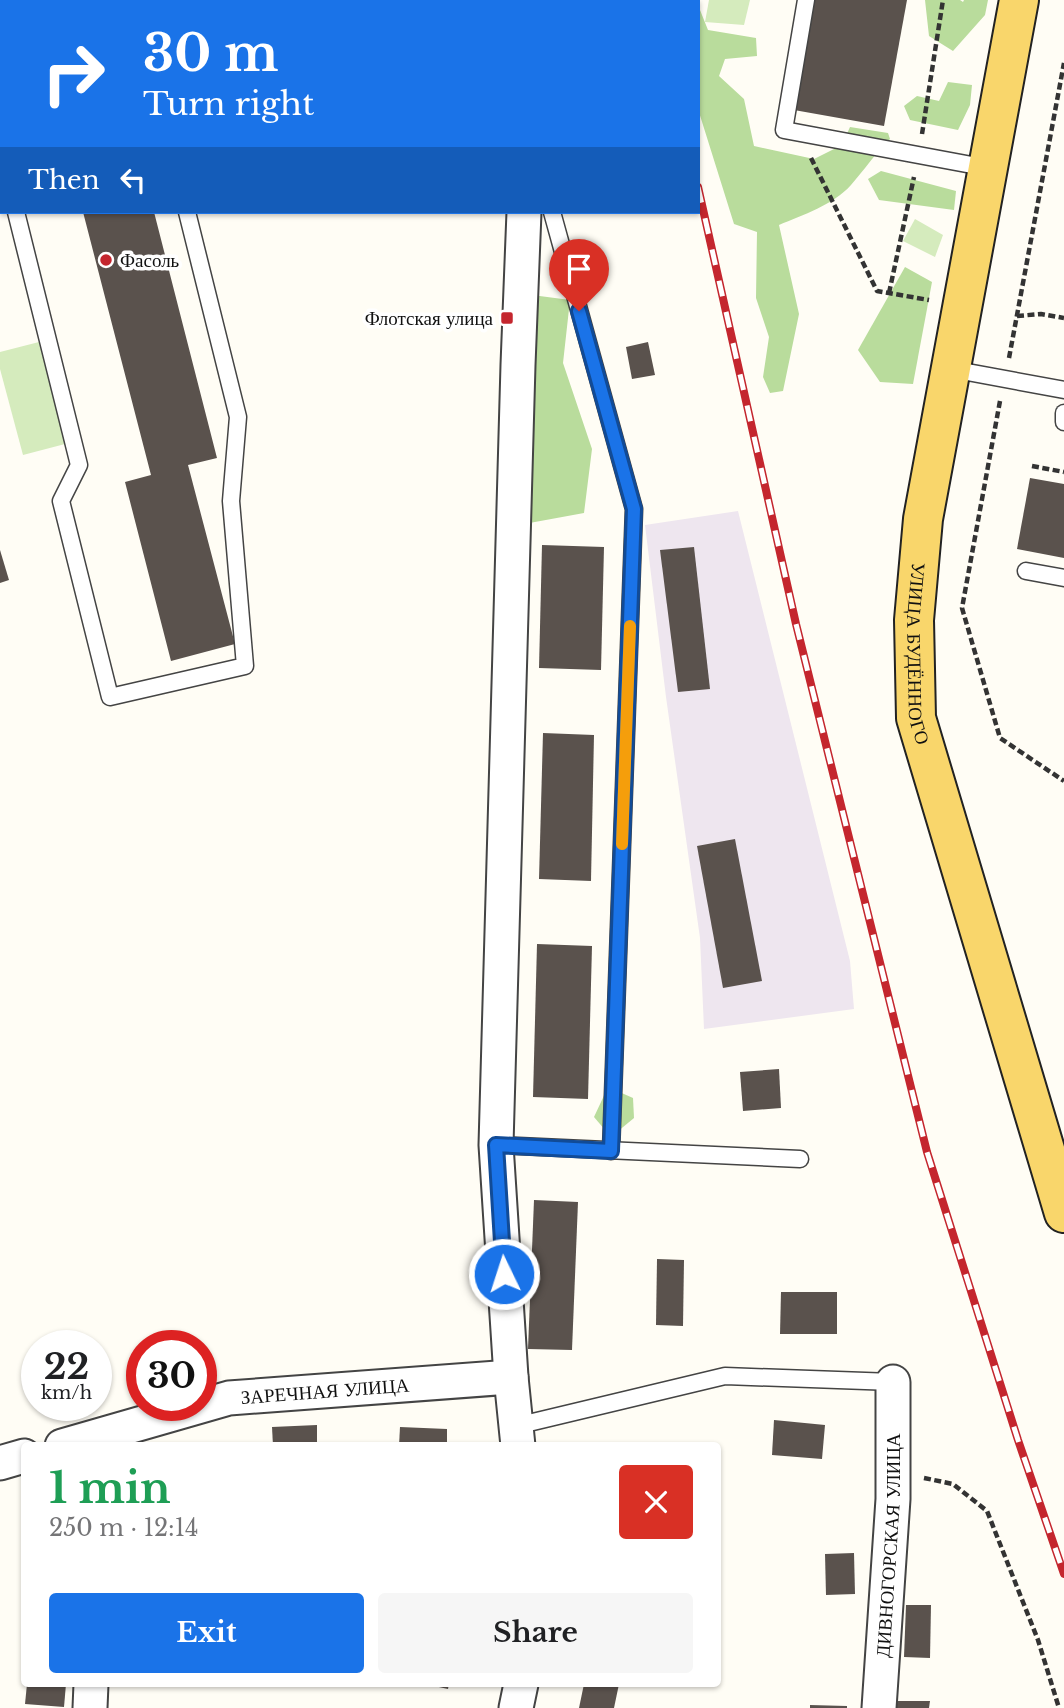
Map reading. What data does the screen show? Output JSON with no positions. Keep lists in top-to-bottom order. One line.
{"streets":{"main road":["УЛИЦА БУДЁННОГО"],"street":["ЗАРЕЧНАЯ УЛИЦА","ДИВНОГОРСКАЯ УЛИЦА"]},"places":{"other":["Фасоль"],"transit":["Флотская улица"]},"page":{"turn":["30 m","Turn right"],"then":"Then","speed":"22 km/h","limit":"30","heading":["1 min","250 m · 12:14"],"buttons":["Exit","Share"]}}
